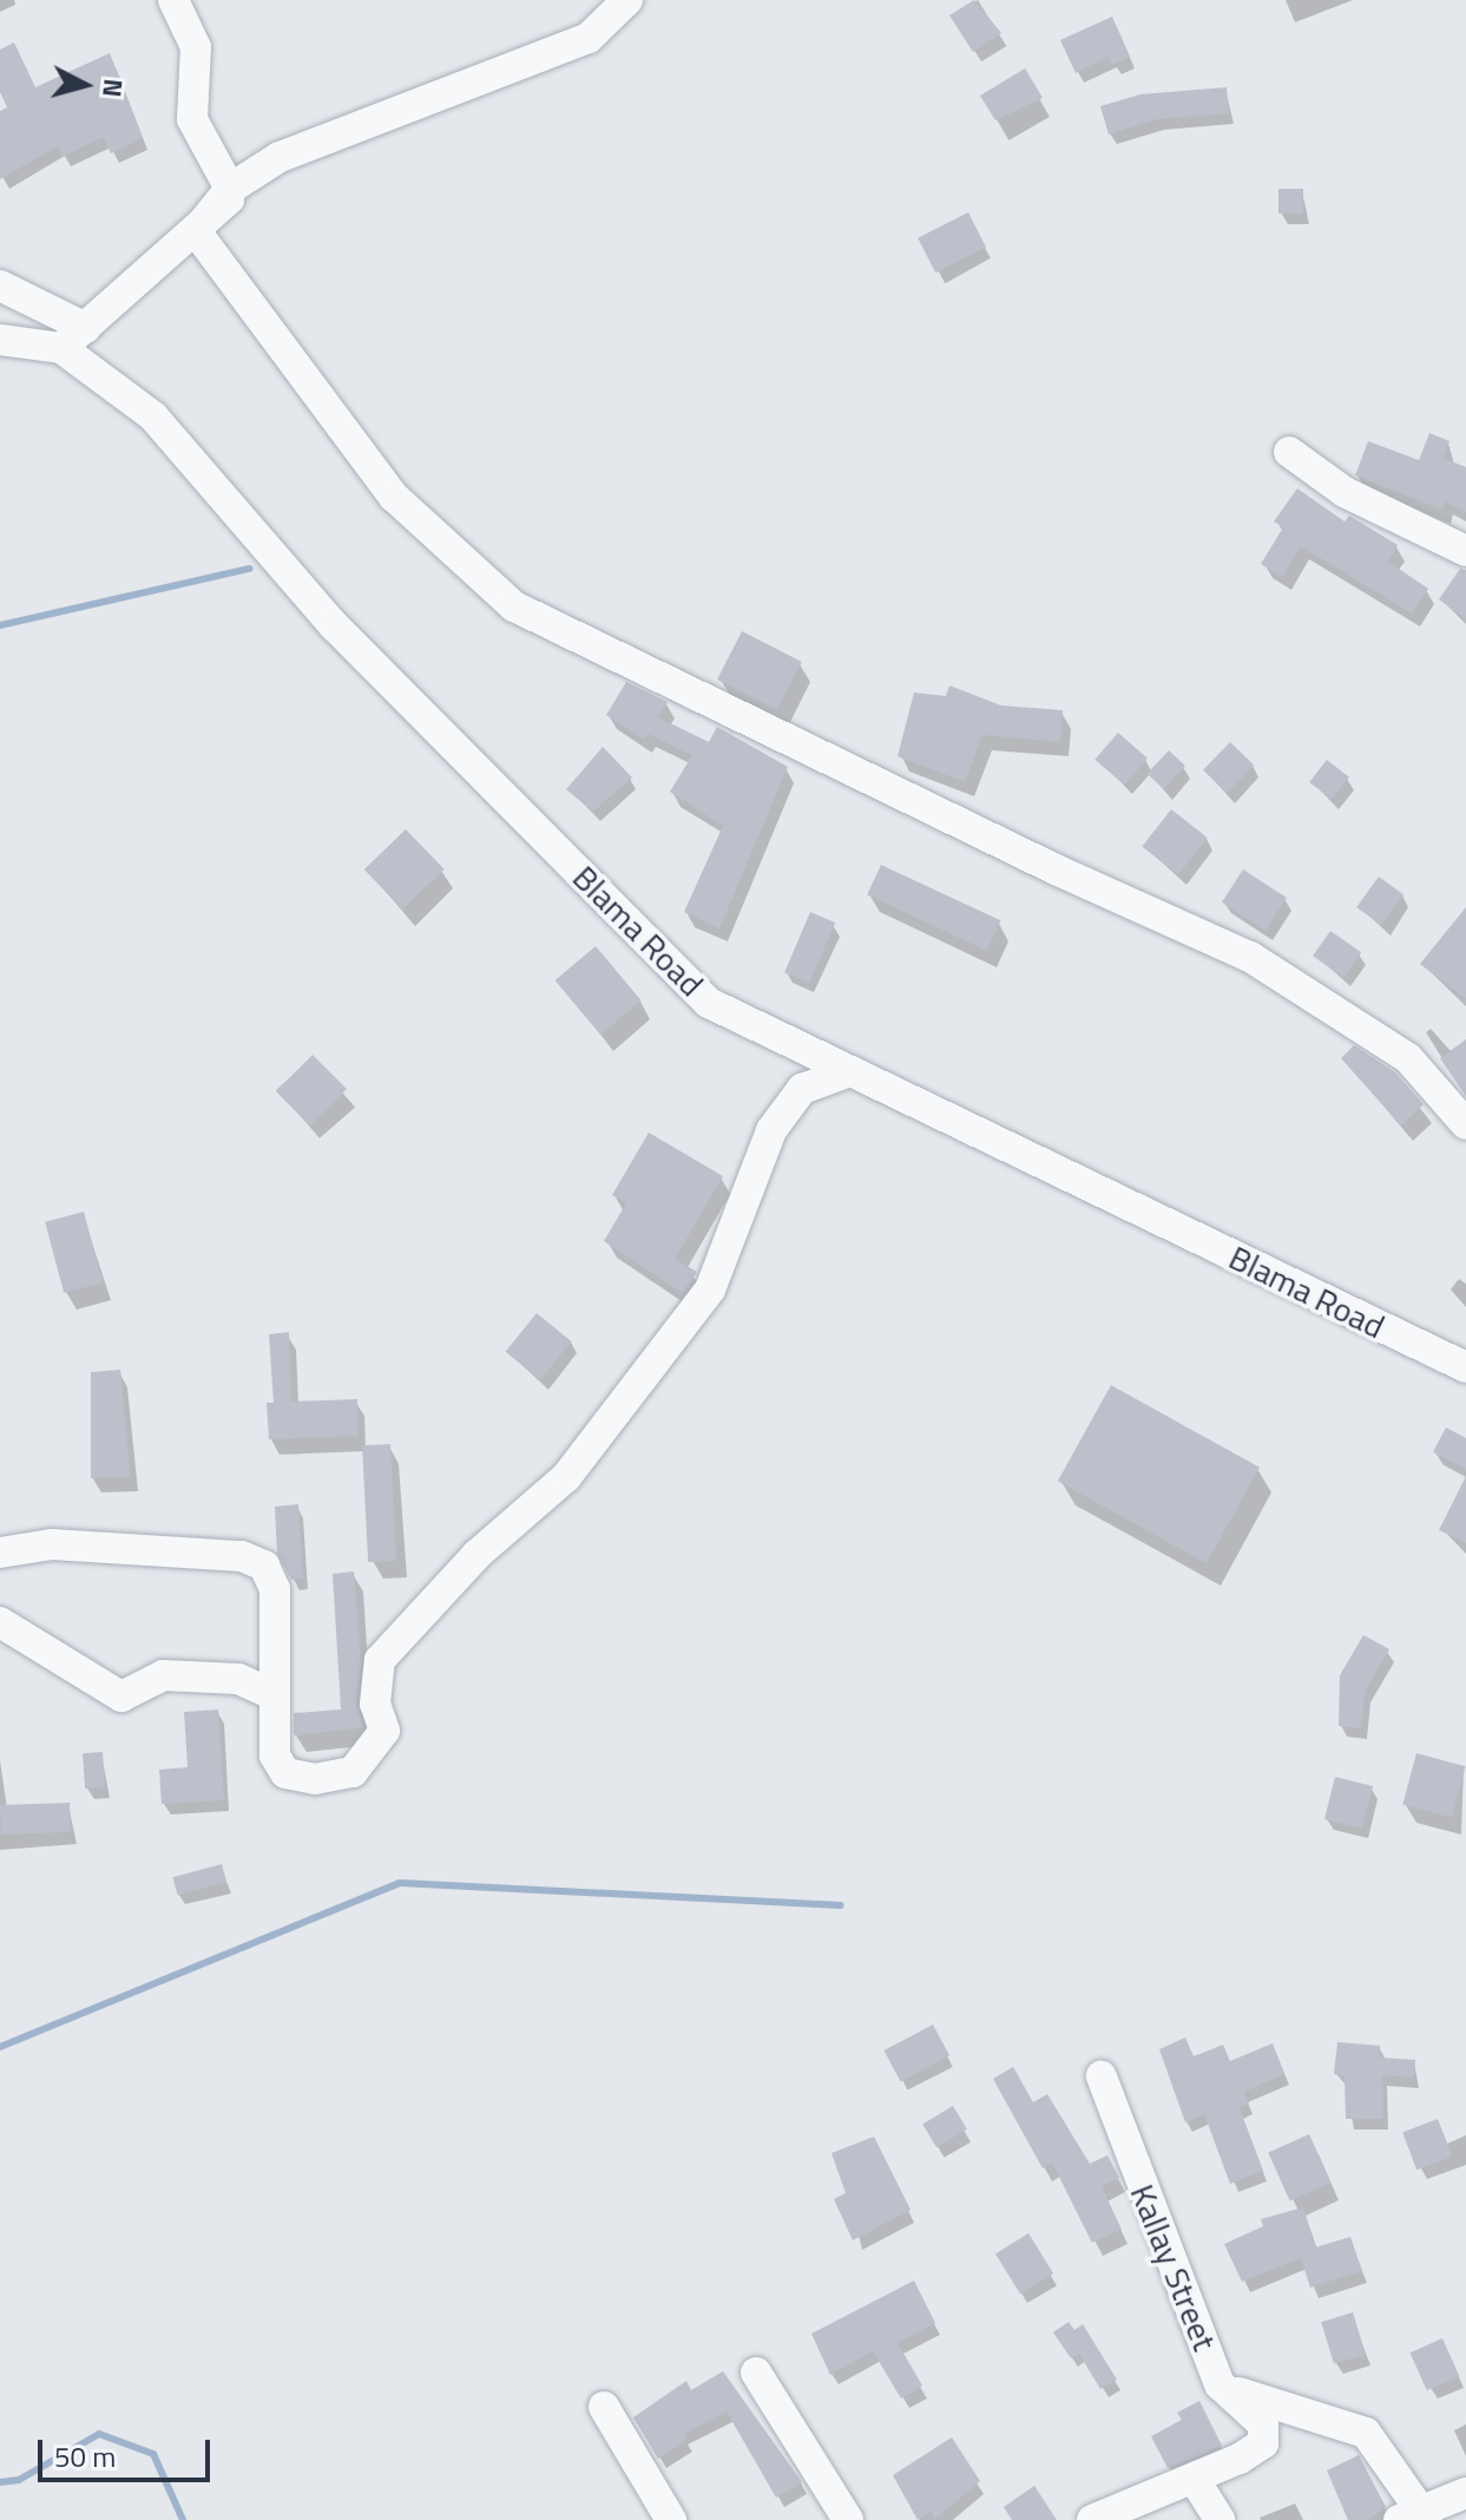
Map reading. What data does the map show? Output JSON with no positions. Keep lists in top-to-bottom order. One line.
{"streets":{"street":["Blama Road","Kallay Street"]},"scale_bar":"50 m","north":"right"}
